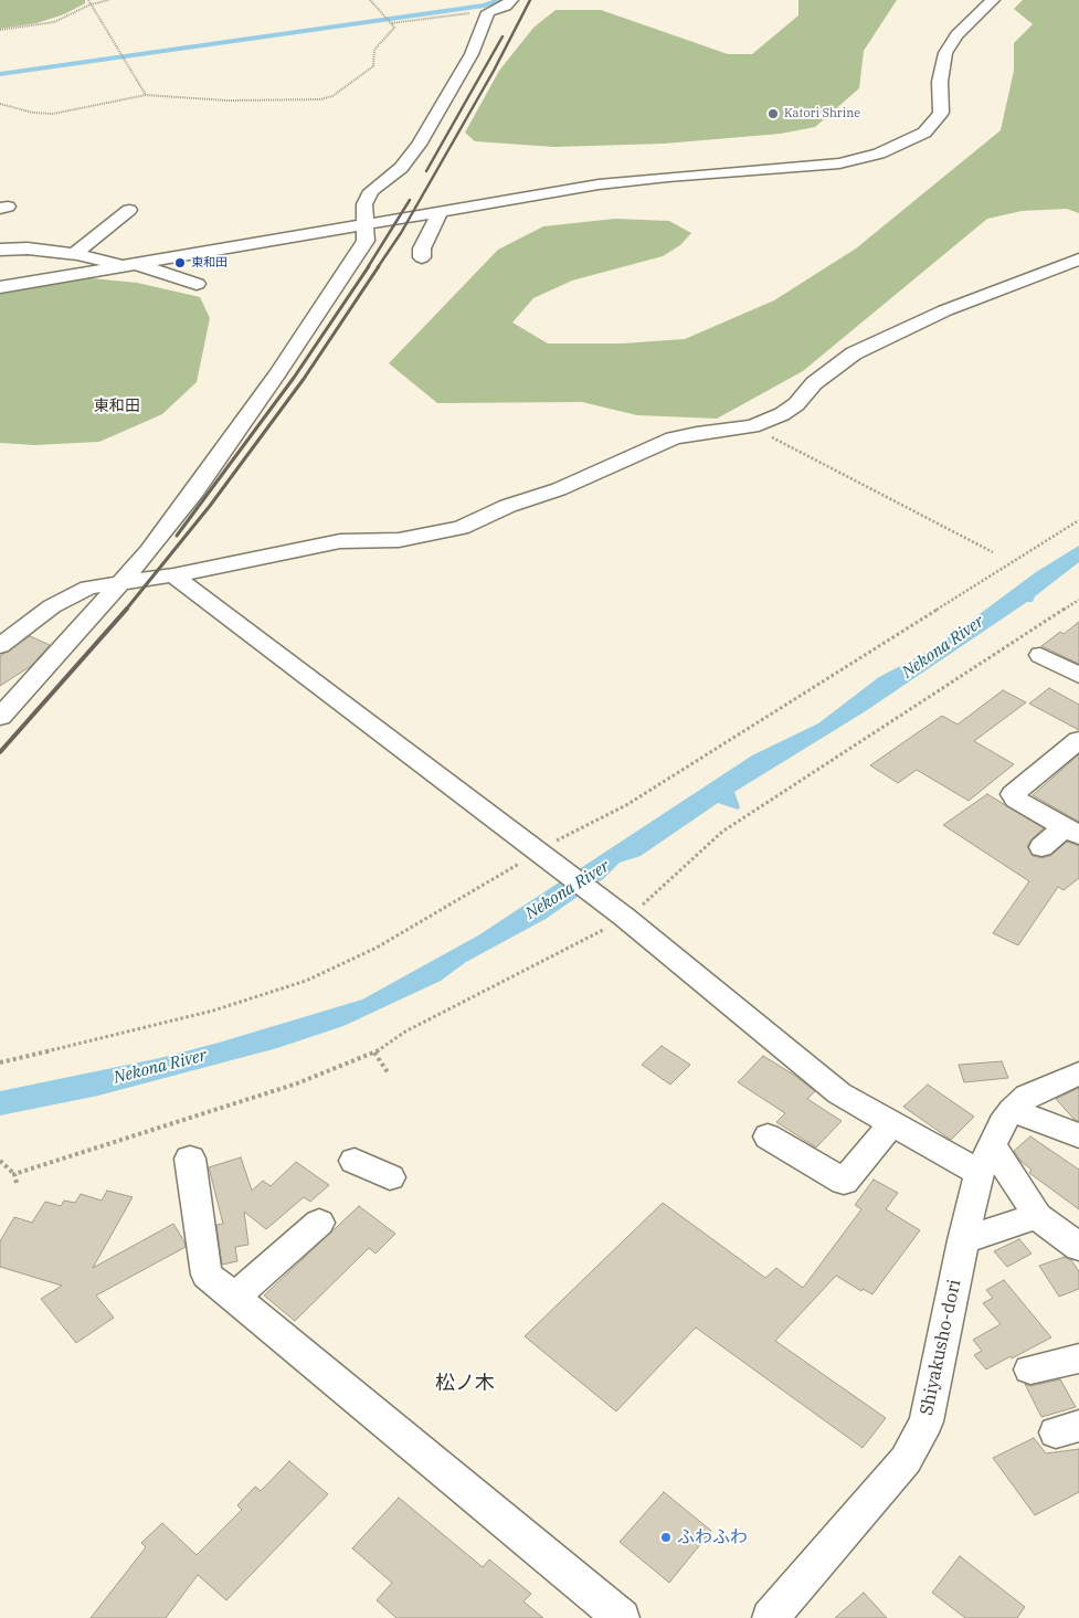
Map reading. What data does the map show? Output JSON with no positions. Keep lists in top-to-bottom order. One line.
{"streets":{"street":["Shiyakusho-dori"]},"districts":["東和田","松ノ木"],"water":["Nekona River"],"places":["Katori Shrine","東和田","ふわふわ"]}
